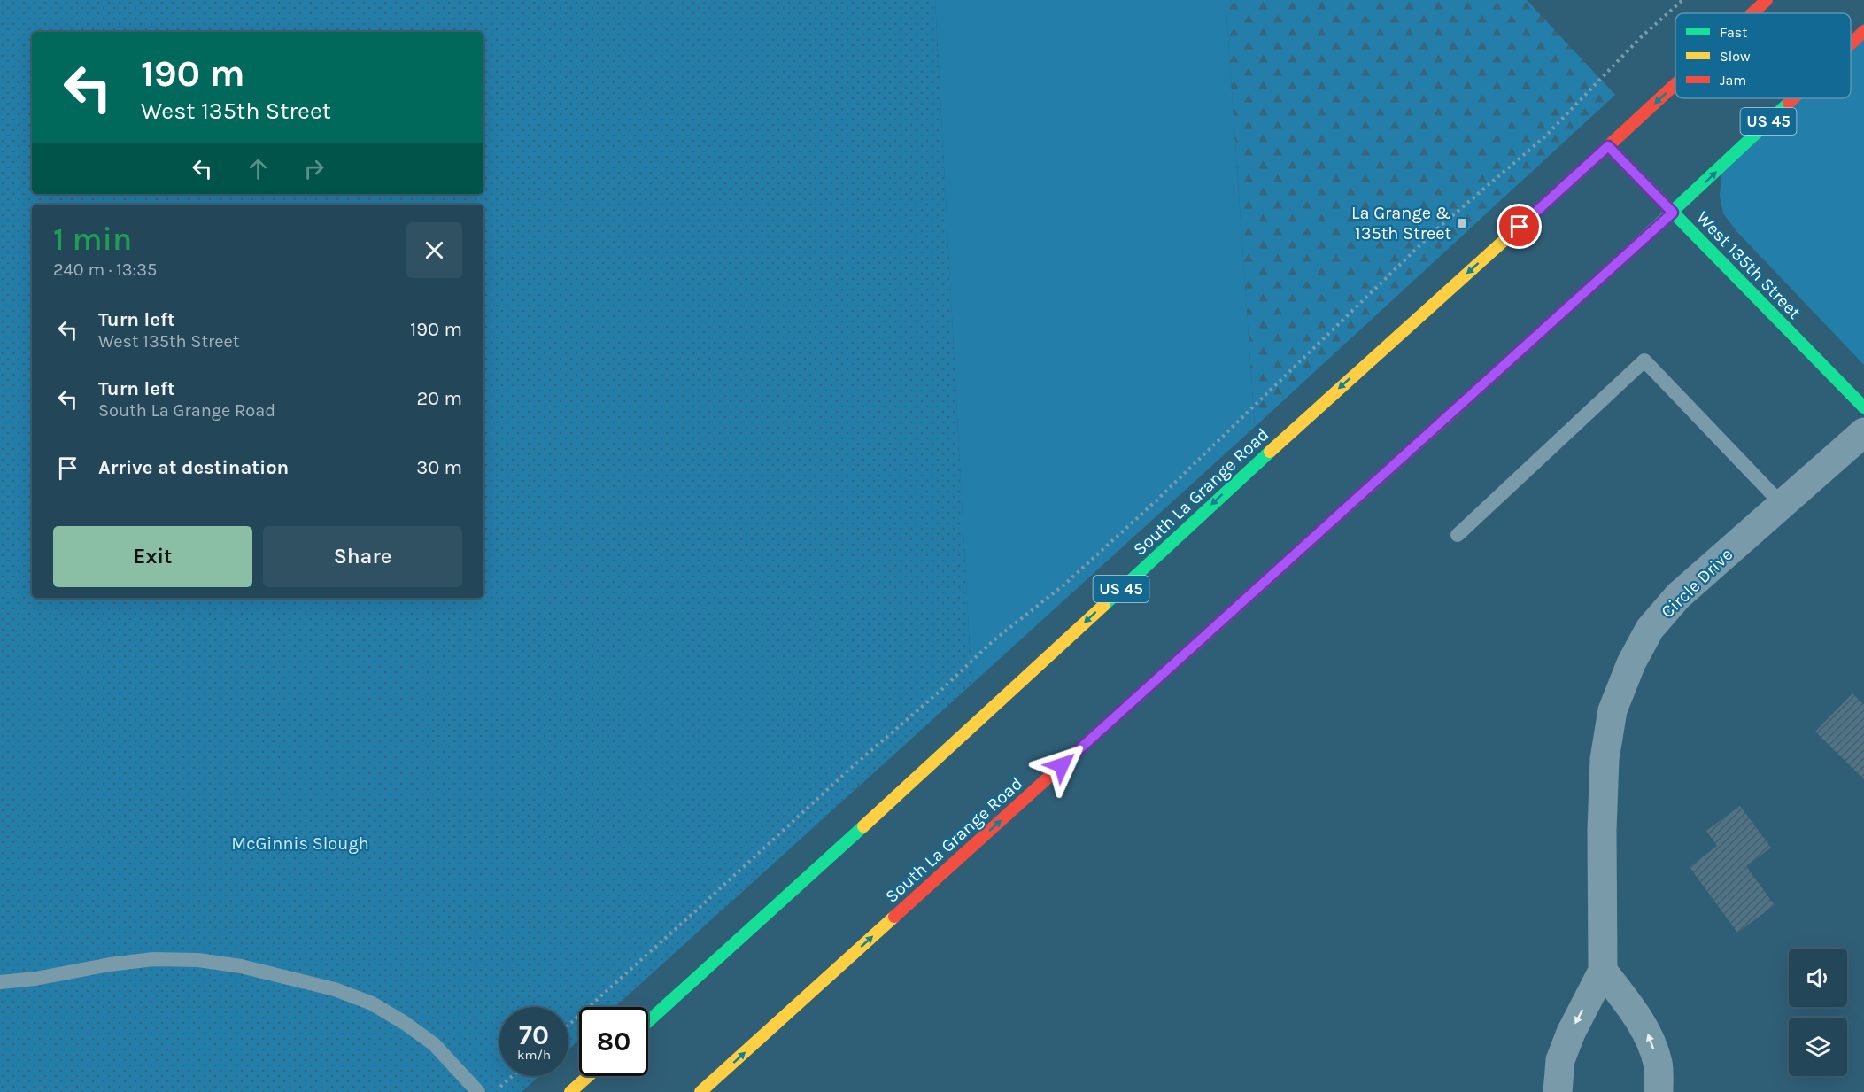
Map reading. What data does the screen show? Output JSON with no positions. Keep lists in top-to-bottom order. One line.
{"streets":{"main road":["US 45","West 135th Street","South La Grange Road"],"street":["Circle Drive"]},"crossings":[["West 135th Street","South La Grange Road"]],"parks":["McGinnis Slough"],"places":{"transit":["La Grange & 135th Street"]},"legend":["Fast","Slow","Jam"],"page":{"turn":["190 m","West 135th Street"],"heading":["1 min","240 m · 13:35"],"list":[{"name":"Turn left","note":"West 135th Street","value":"190 m"},{"name":"Turn left","note":"South La Grange Road","value":"20 m"},{"name":"Arrive at destination","value":"30 m"}],"buttons":["Exit","Share"],"speed":"70 km/h","limit":"80"}}
